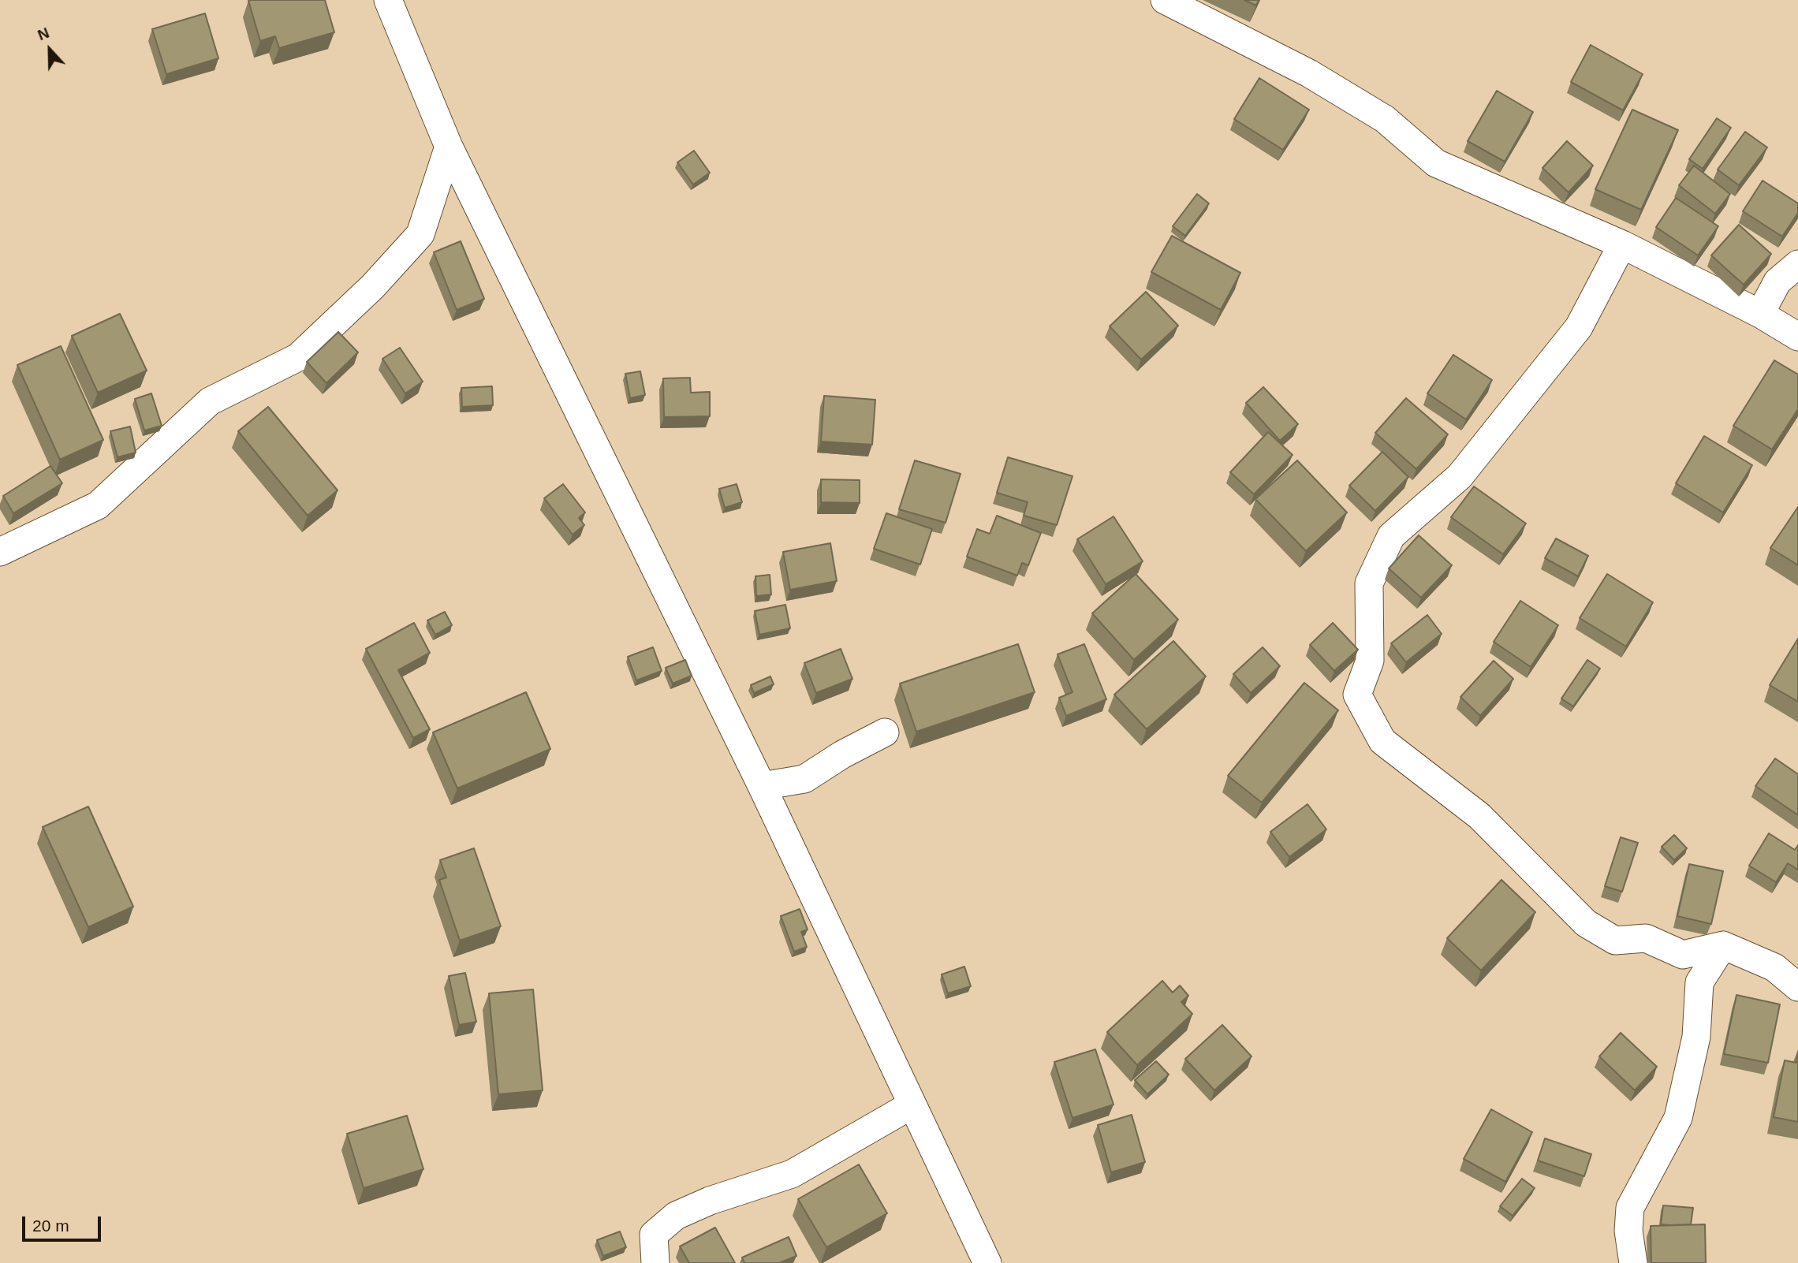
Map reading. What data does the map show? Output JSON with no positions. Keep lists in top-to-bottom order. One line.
{"scale_bar":"20 m","north":"top"}
